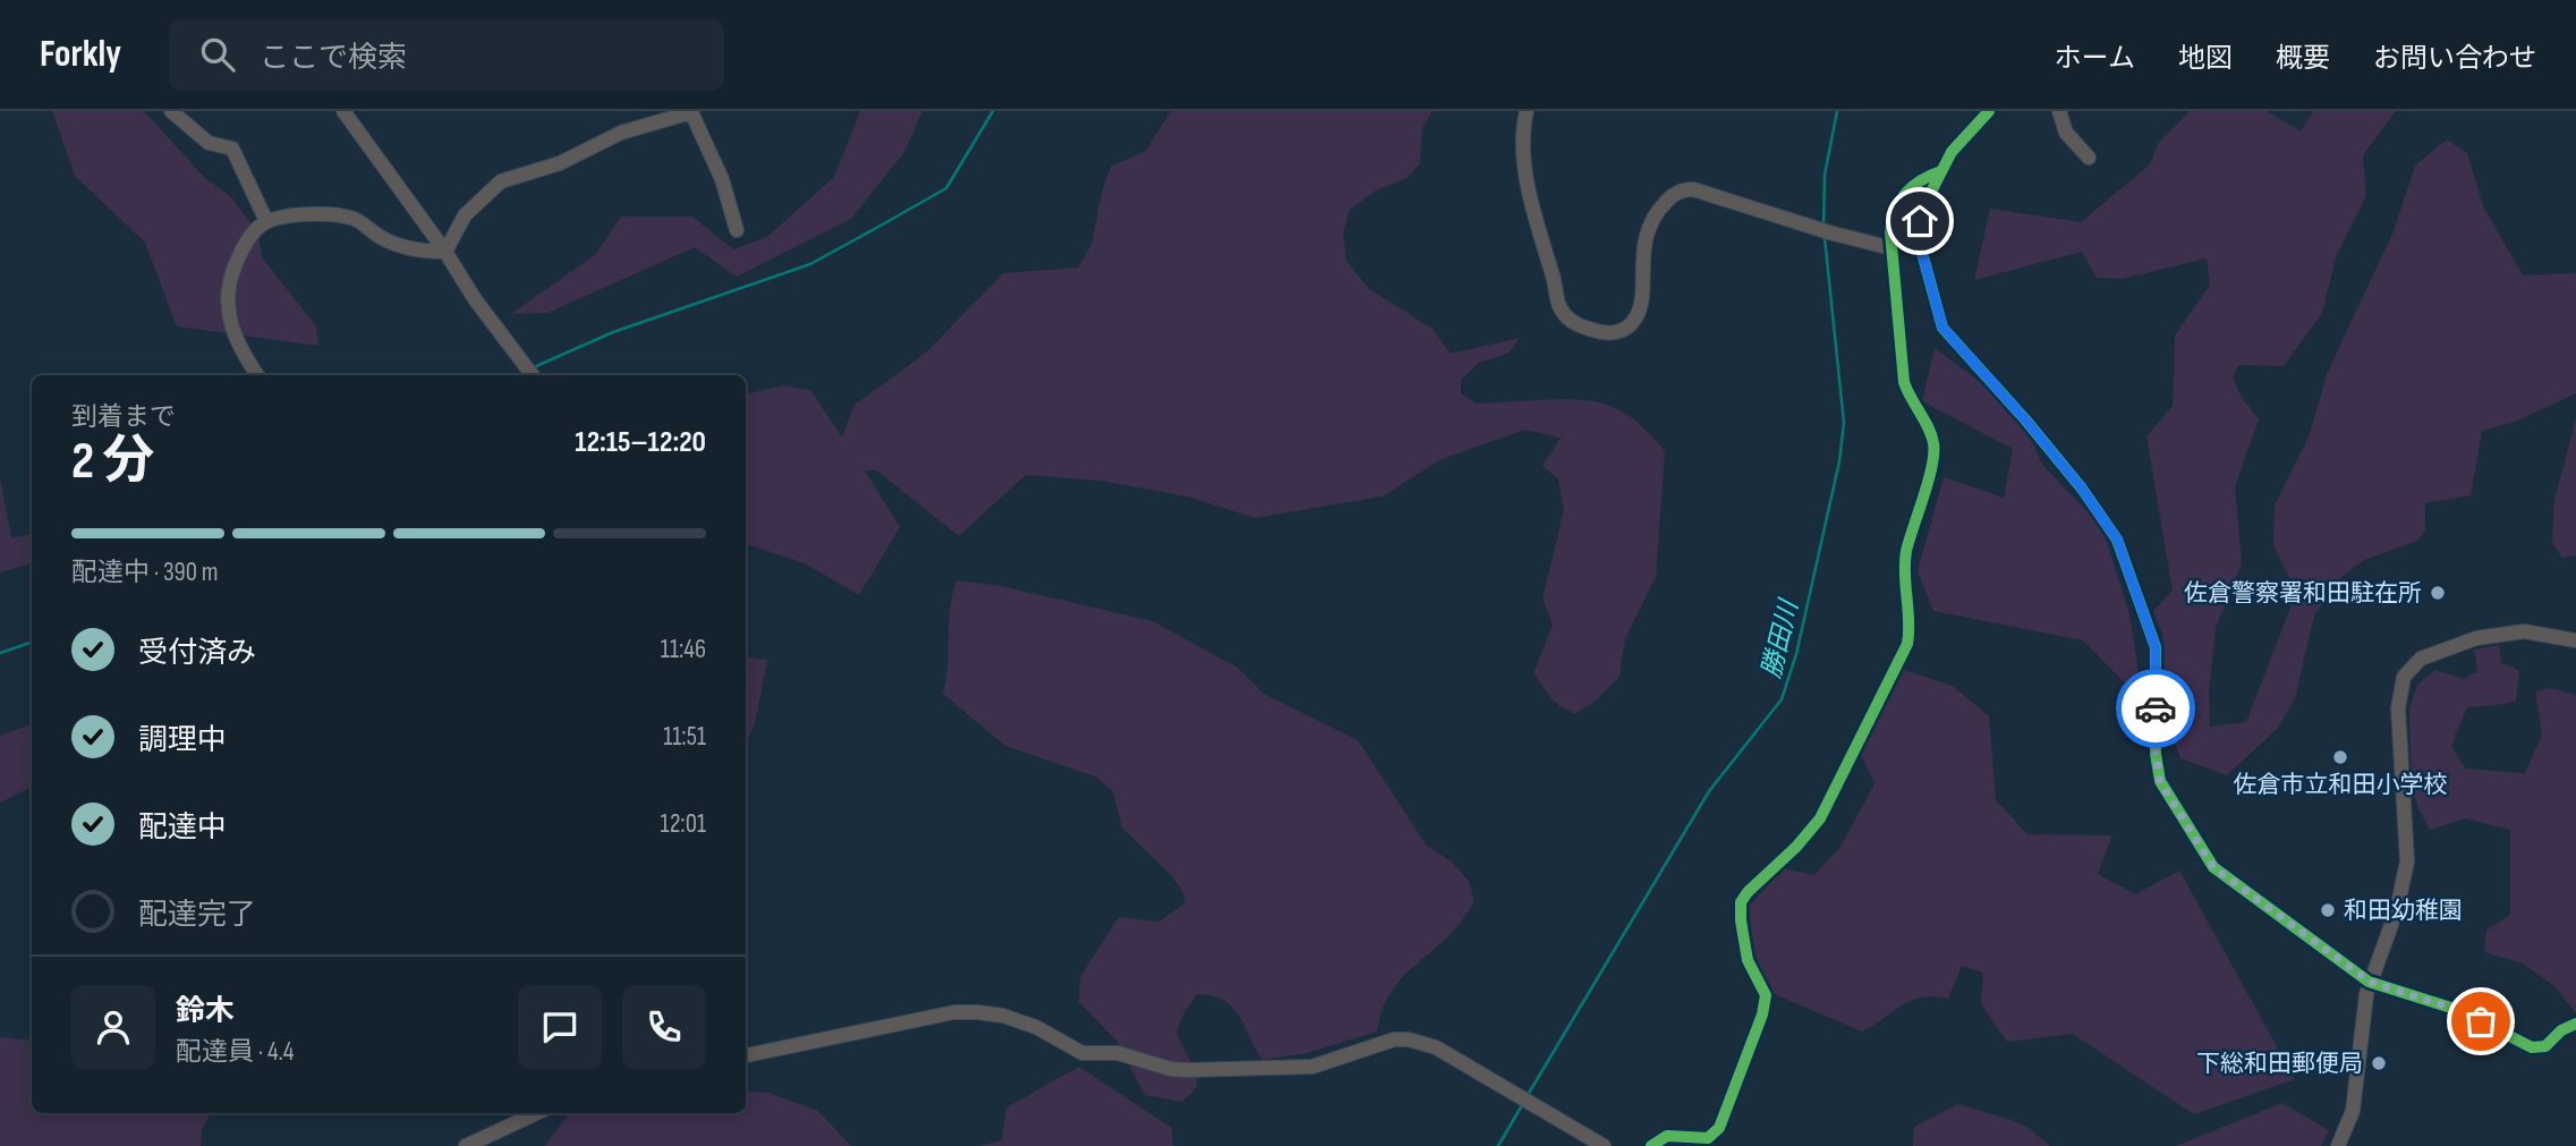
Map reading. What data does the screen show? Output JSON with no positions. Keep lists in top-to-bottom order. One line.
{"water":["勝田川"],"places":["佐倉警察署和田駐在所","佐倉市立和田小学校","和田幼稚園","下総和田郵便局"],"page":{"header":"Forkly","search":"ここで検索","nav":["ホーム","地図","概要","お問い合わせ"],"heading":["2 分","到着まで","12:15–12:20"],"panel":["鈴木","配達員 · 4.4"],"bar":"配達中 · 390 m","list":[["受付済み","11:46"],["調理中","11:51"],["配達中","12:01"],"配達完了"]}}
